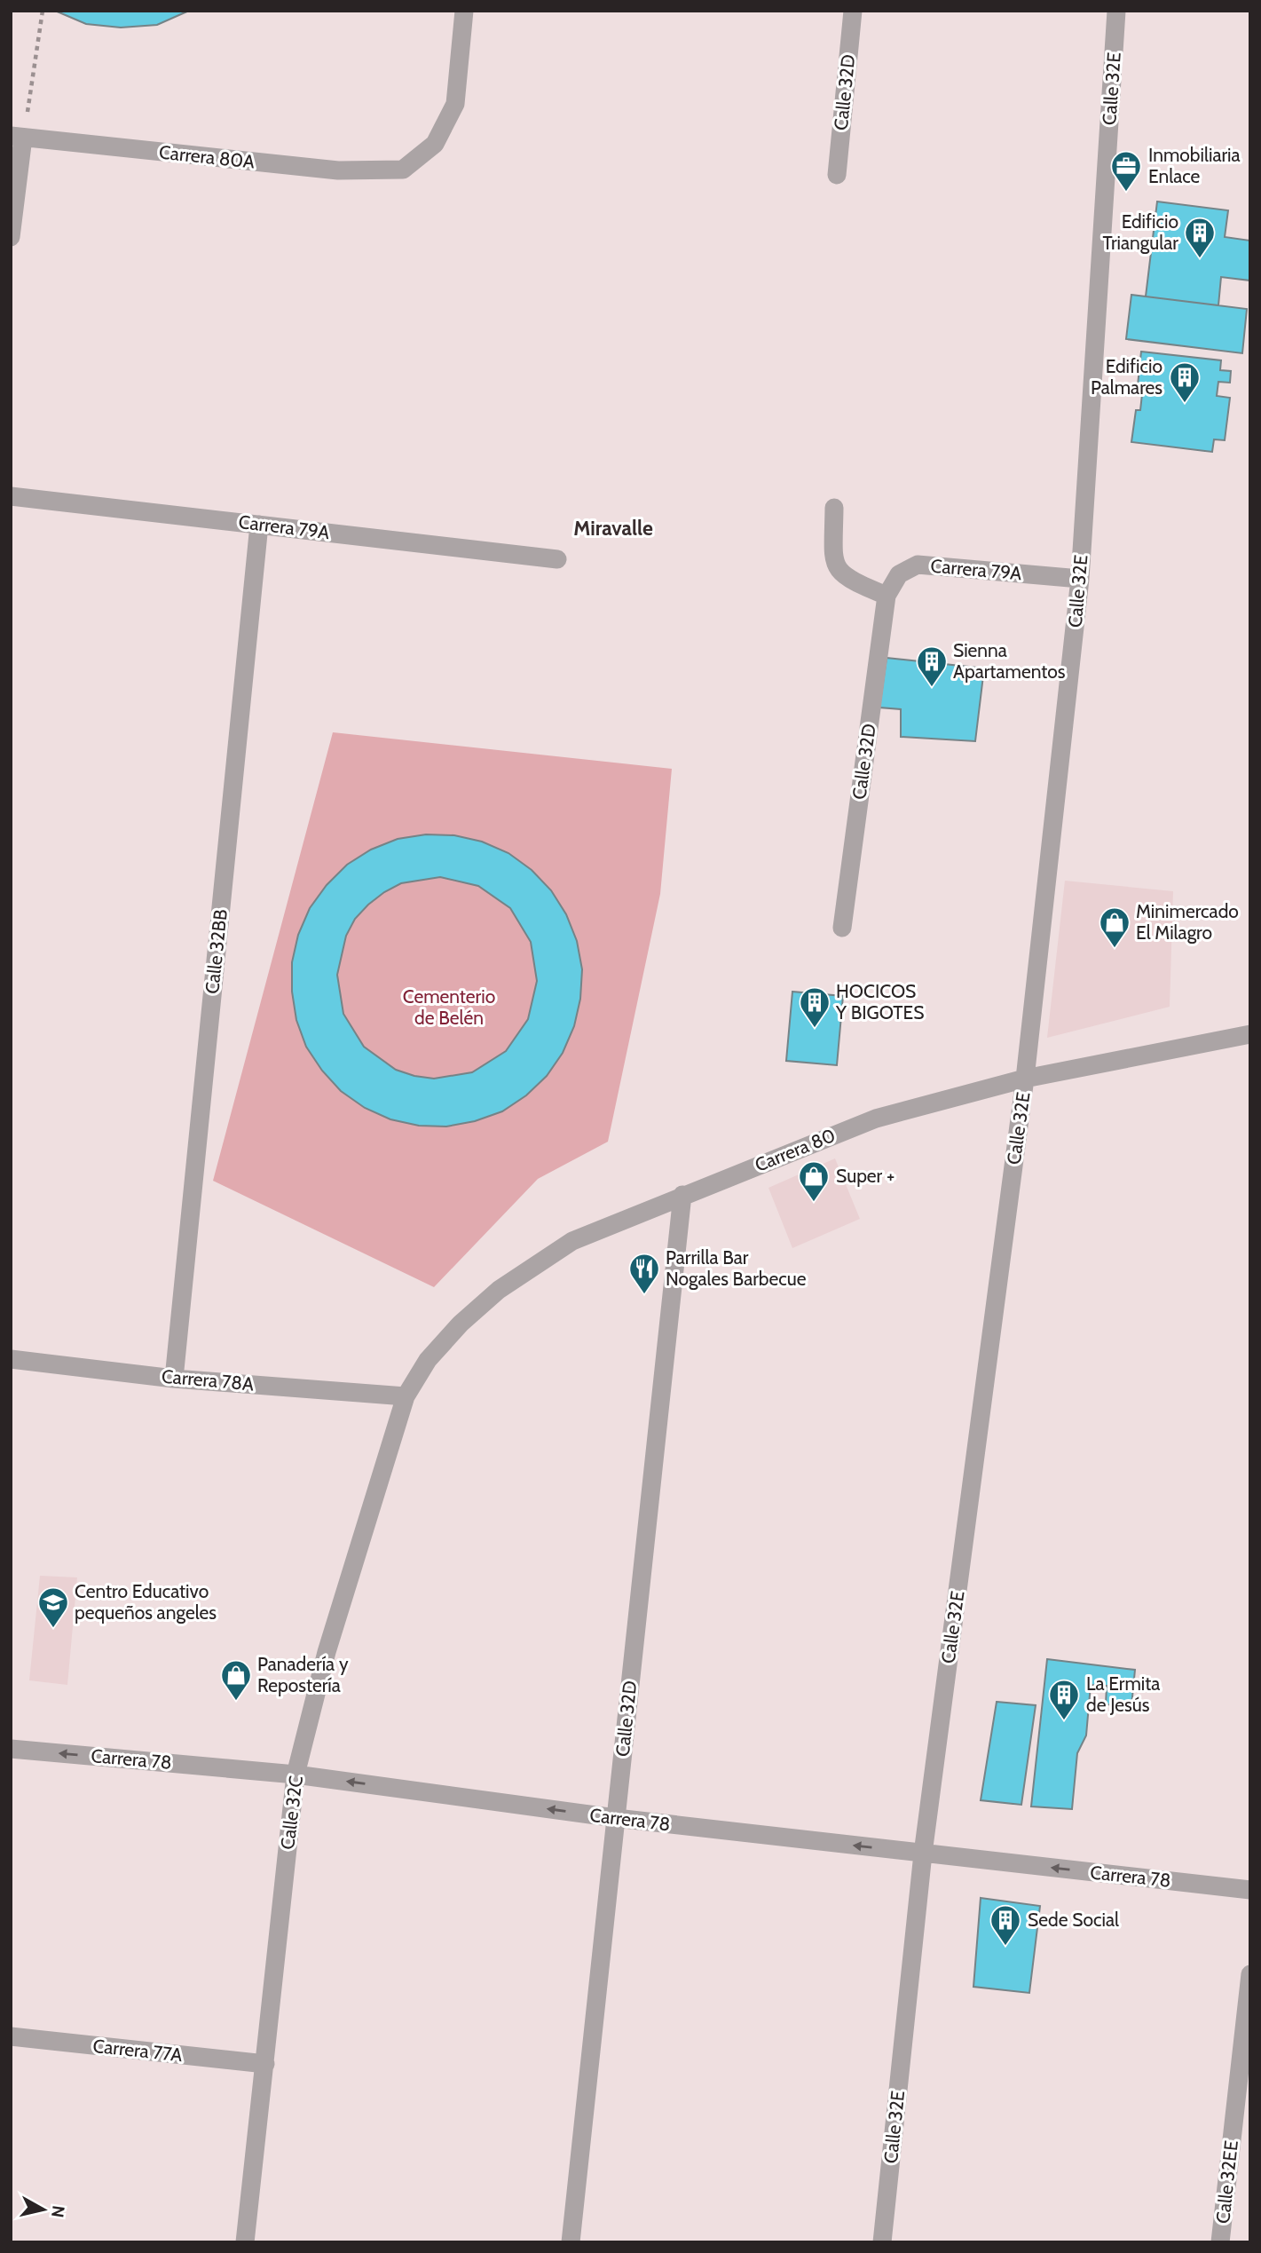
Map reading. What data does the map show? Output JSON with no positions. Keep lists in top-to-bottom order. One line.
{"streets":{"street":["Calle 32E","Calle 32D","Carrera 80A","Carrera 79A","Calle 32BB","Carrera 80","Carrera 78A","Carrera 78","Calle 32C","Carrera 77A","Calle 32EE"]},"crossings":[["Calle 32E","Carrera 79A"],["Calle 32E","Carrera 80"],["Calle 32E","Carrera 78"],["Calle 32D","Carrera 79A"],["Calle 32D","Carrera 80"],["Calle 32D","Carrera 78"],["Carrera 79A","Calle 32BB"],["Calle 32BB","Carrera 78A"],["Carrera 80","Carrera 78A"],["Carrera 80","Calle 32C"],["Carrera 78A","Calle 32C"],["Carrera 78","Calle 32C"],["Calle 32C","Carrera 77A"]],"one_way":["Carrera 78"],"districts":["Miravalle"],"parks":["Cementerio de Belén"],"places":{"office":["Inmobiliaria Enlace"],"building":["Edificio Triangular","Edificio Palmares","Sienna Apartamentos","HOCICOS Y BIGOTES","La Ermita de Jesús","Sede Social"],"shop":["Minimercado El Milagro","Super +","Panadería y Repostería"],"restaurant":["Parrilla Bar Nogales Barbecue"],"school or university":["Centro Educativo pequeños angeles"]},"north":"right"}
